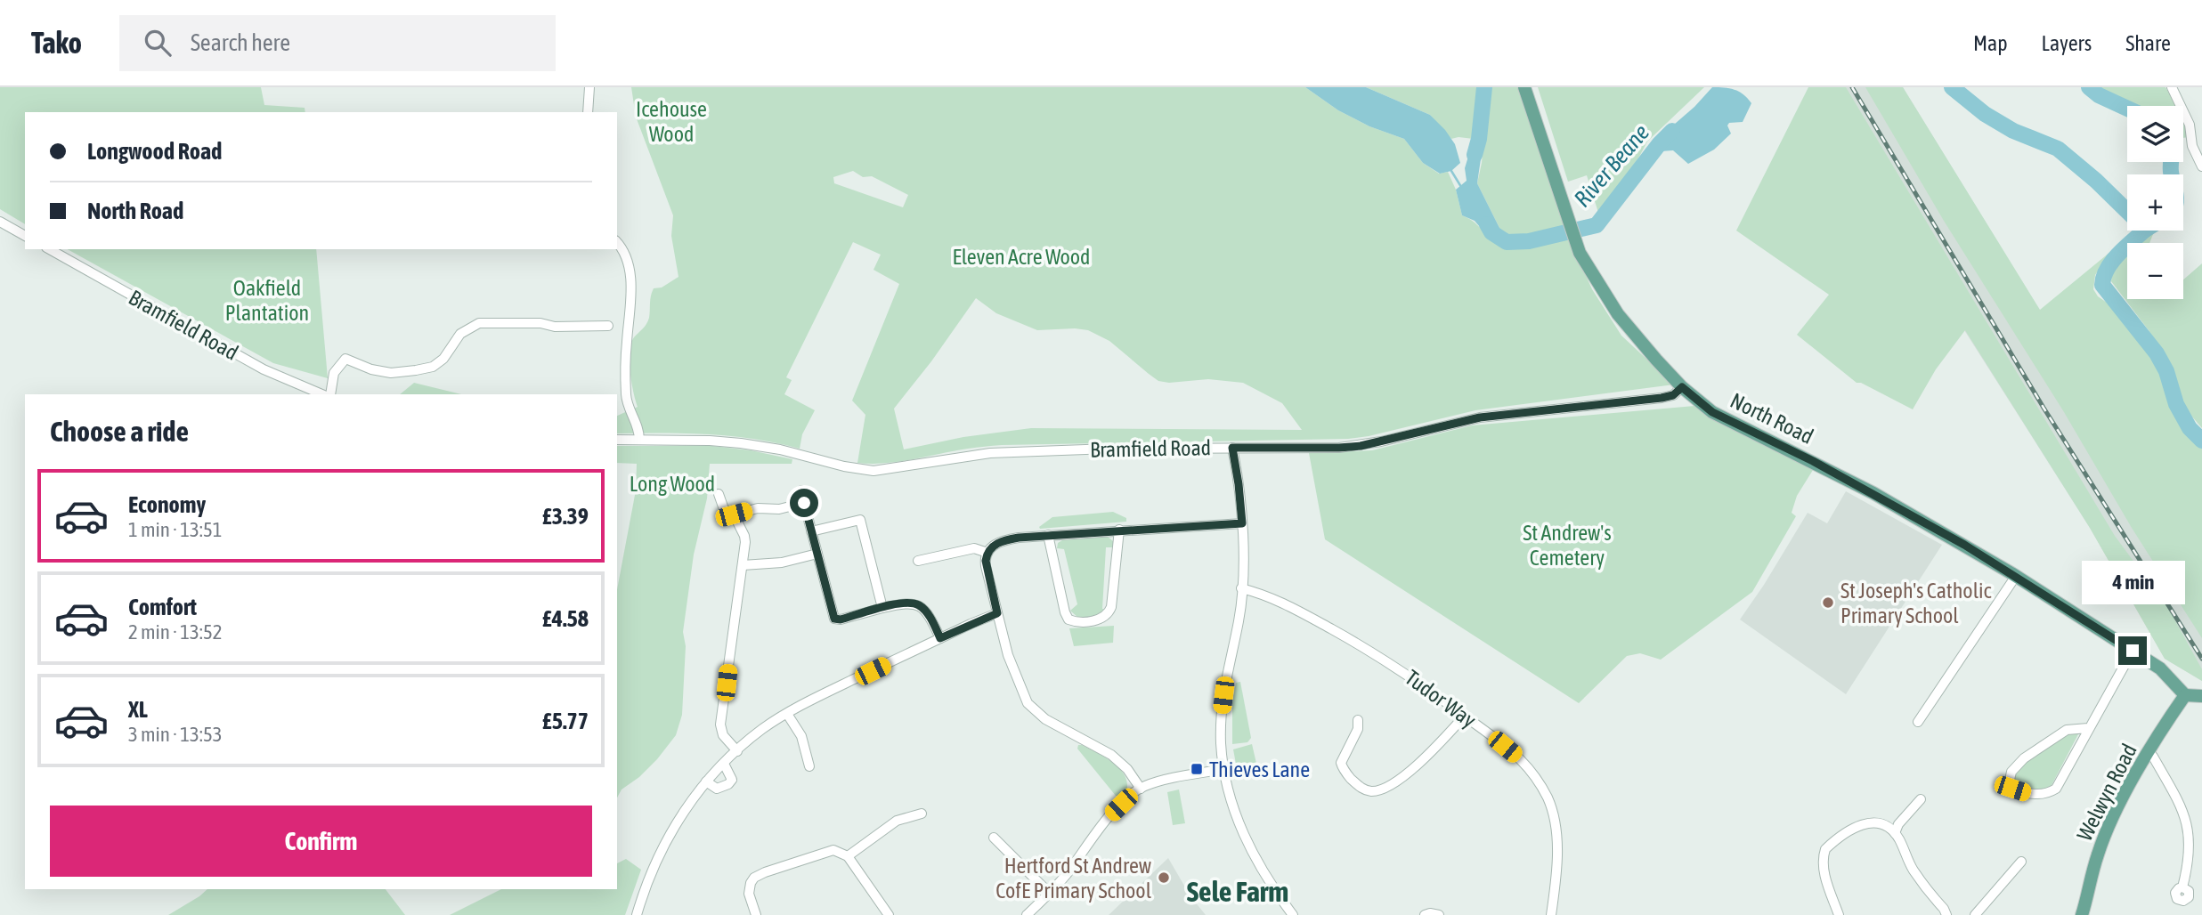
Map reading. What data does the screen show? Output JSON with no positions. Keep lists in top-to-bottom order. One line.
{"streets":{"main road":["North Road","Welwyn Road"],"street":["Bramfield Road","Tudor Way"]},"crossings":[["Bramfield Road","North Road"],["North Road","Welwyn Road"]],"districts":["Sele Farm"],"water":["River Beane"],"parks":["Icehouse Wood","Eleven Acre Wood","Oakfield Plantation","Long Wood","St Andrew's Cemetery"],"places":{"other":["St Joseph's Catholic Primary School","Hertford St Andrew CofE Primary School"],"transit":["Thieves Lane"]},"page":{"header":"Tako","search":"Search here","nav":["Map","Layers","Share"],"map_buttons":["+","−"],"banner":["Longwood Road","North Road"],"heading":"Choose a ride","list":[{"name":"Economy","note":"1 min · 13:51","value":"£3.39"},{"name":"Comfort","note":"2 min · 13:52","value":"£4.58"},{"name":"XL","note":"3 min · 13:53","value":"£5.77"}],"bubble":"4 min","buttons":"Confirm"}}
